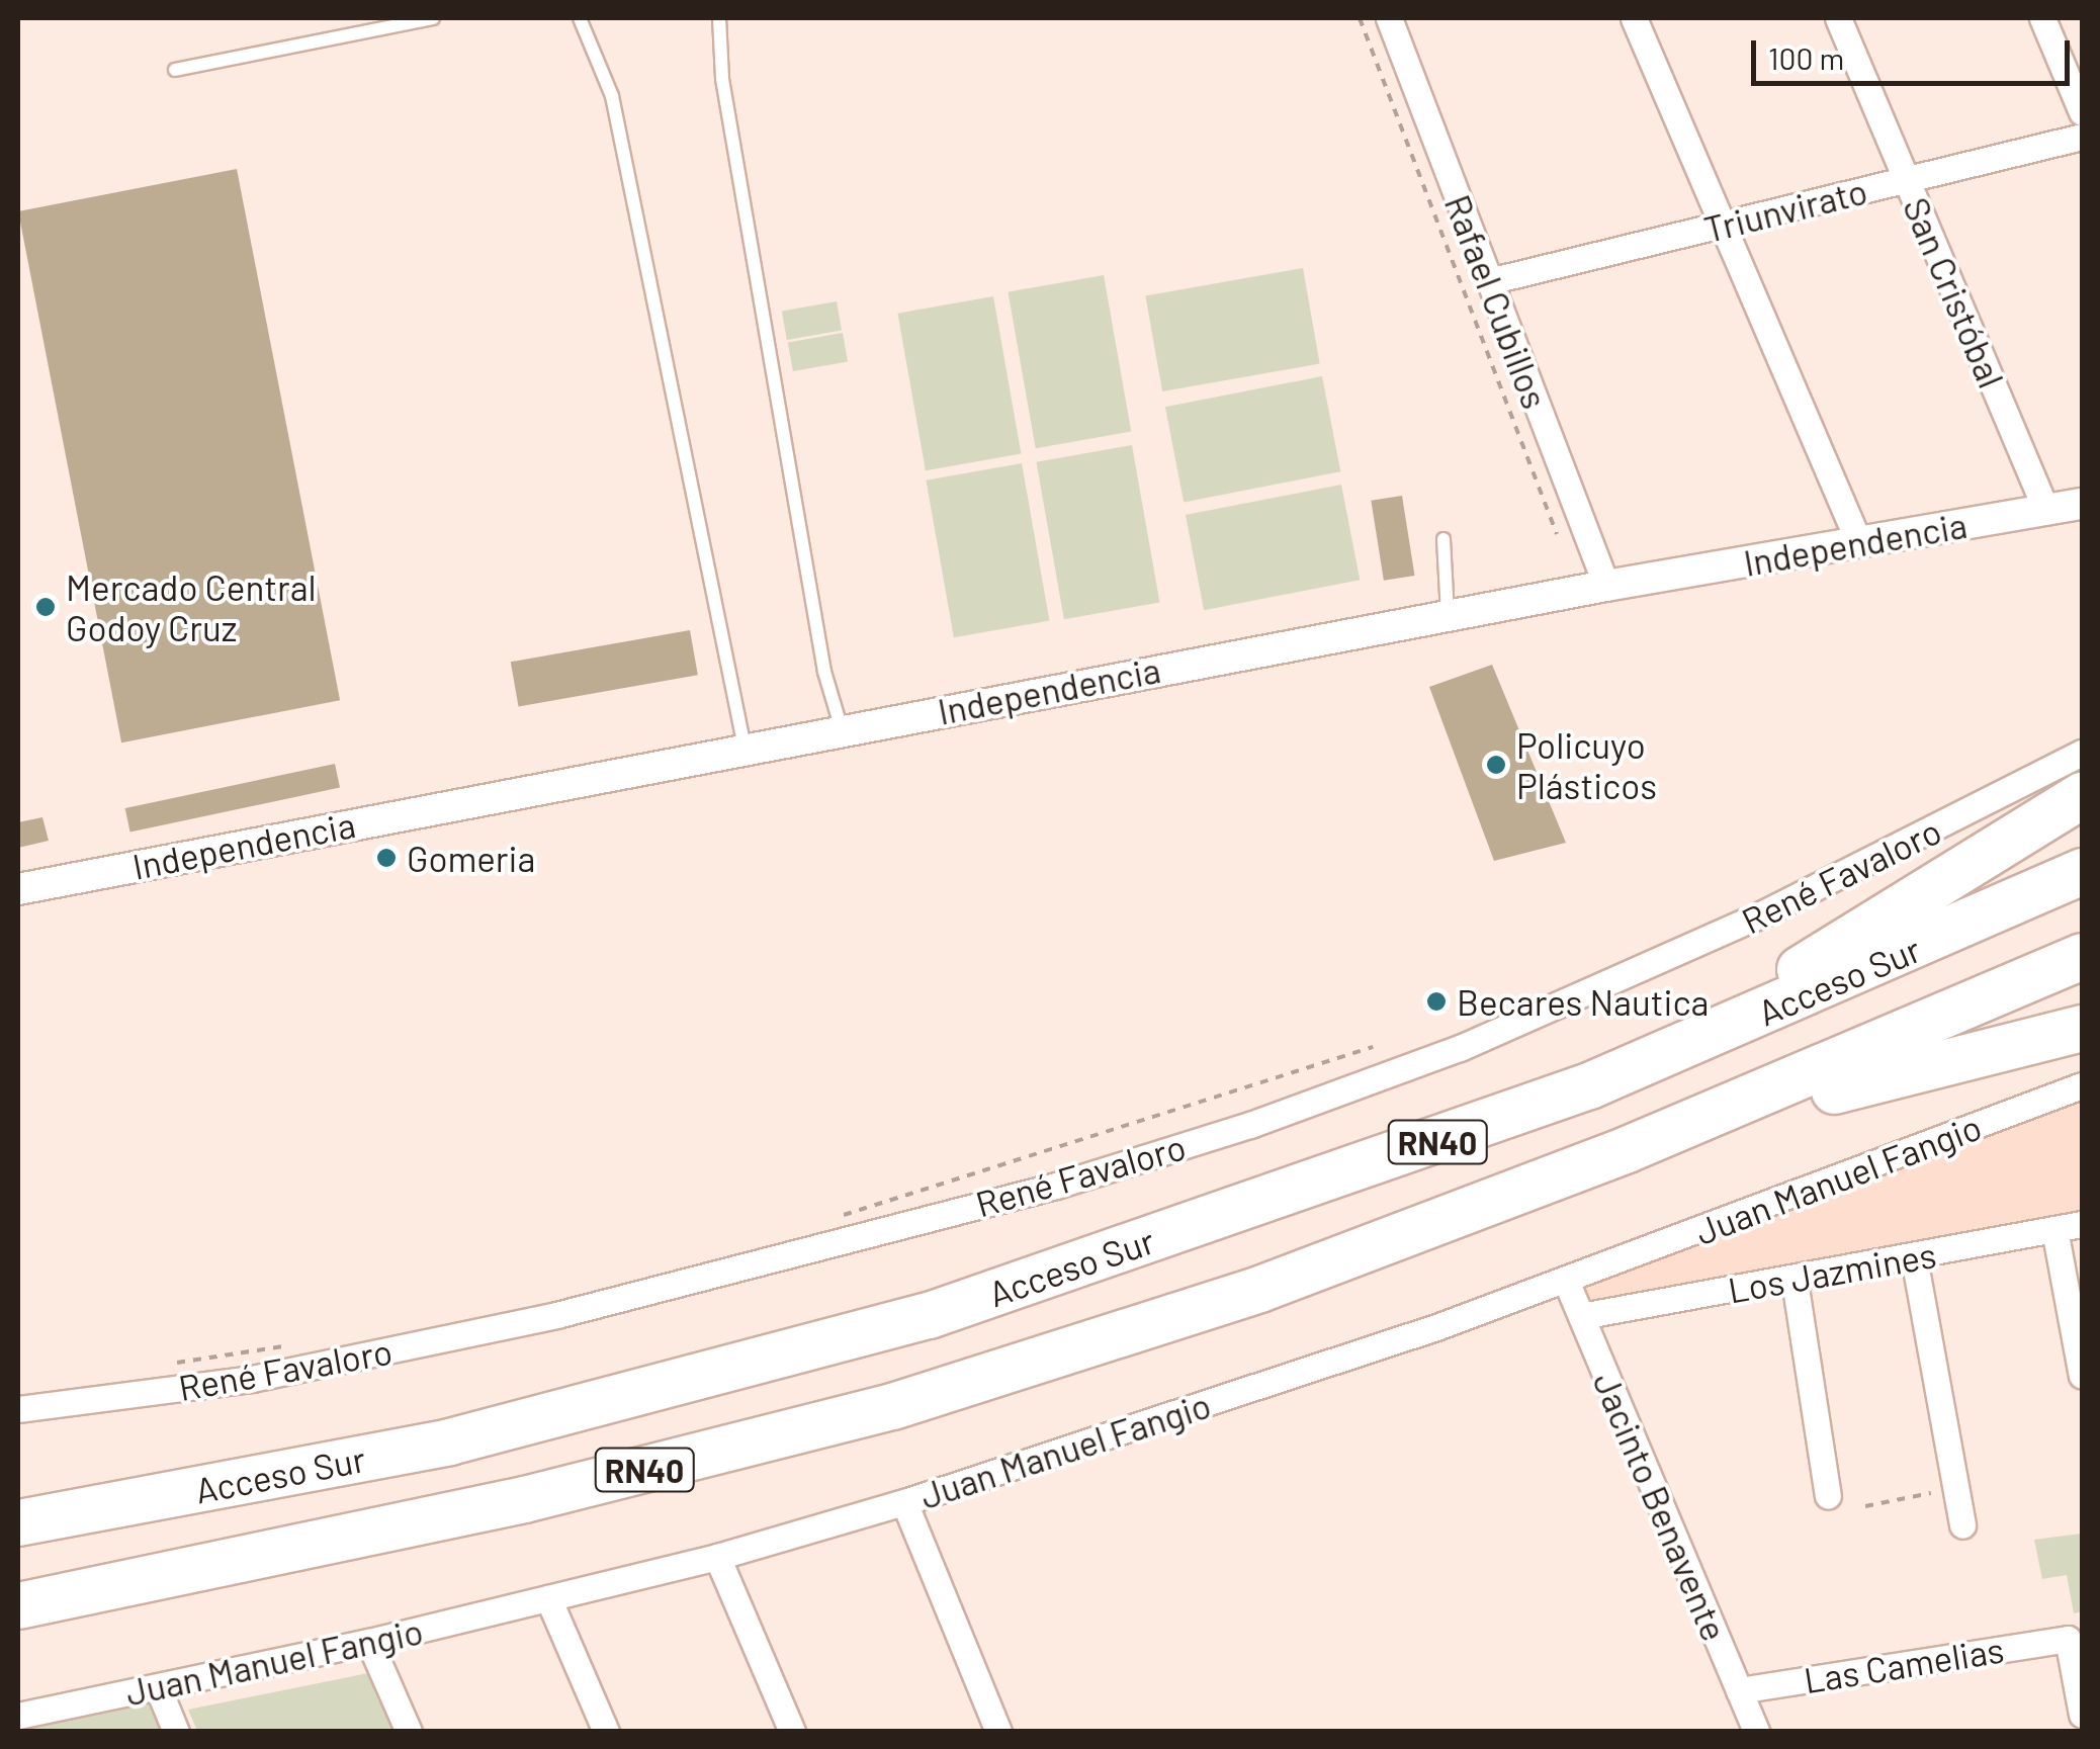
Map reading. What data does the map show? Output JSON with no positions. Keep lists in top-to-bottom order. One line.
{"streets":{"highway":["Acceso Sur","RN40"],"street":["Triunvirato","San Cristóbal","Rafael Cubillos","Independencia","René Favaloro","Juan Manuel Fangio","Los Jazmines","Jacinto Benavente","Las Camelias"]},"crossings":[["Triunvirato","San Cristóbal"],["Triunvirato","Rafael Cubillos"],["San Cristóbal","Independencia"],["Rafael Cubillos","Independencia"],["Juan Manuel Fangio","Jacinto Benavente"],["Los Jazmines","Jacinto Benavente"],["Jacinto Benavente","Las Camelias"]],"places":["Mercado Central Godoy Cruz","Policuyo Plásticos","Gomeria","Becares Nautica"],"scale_bar":"100 m"}
